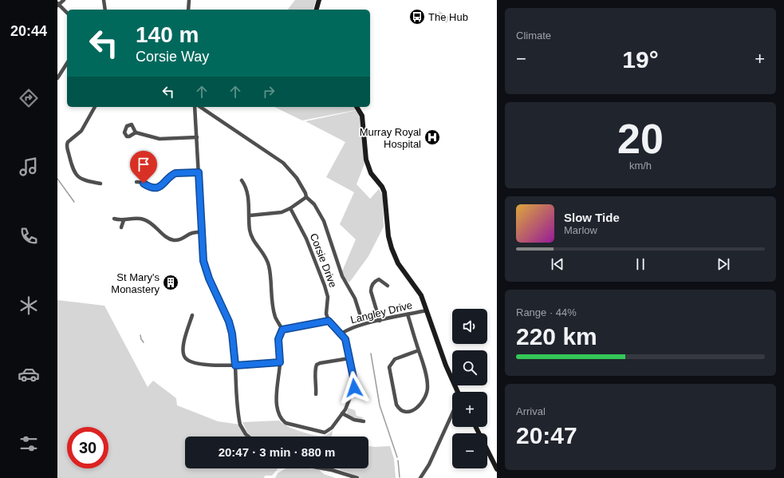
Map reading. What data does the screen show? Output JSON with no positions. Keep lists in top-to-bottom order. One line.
{"streets":{"street":["Corsie Drive","Langley Drive"]},"crossings":[["Corsie Drive","Langley Drive"]],"places":{"bus stop":["The Hub"],"hospital":["Murray Royal Hospital"],"building":["St Mary's Monastery"]},"page":{"tabs":"20:44","tile":["Climate",["20","km/h"],["Range · 44%","220 km"],["Arrival","20:47"]],"turn":["140 m","Corsie Way"],"heat":["−","19°","+"],"song":["Slow Tide","Marlow"],"map_buttons":["+","−"],"limit":"30","trip":"20:47 · 3 min · 880 m"}}
